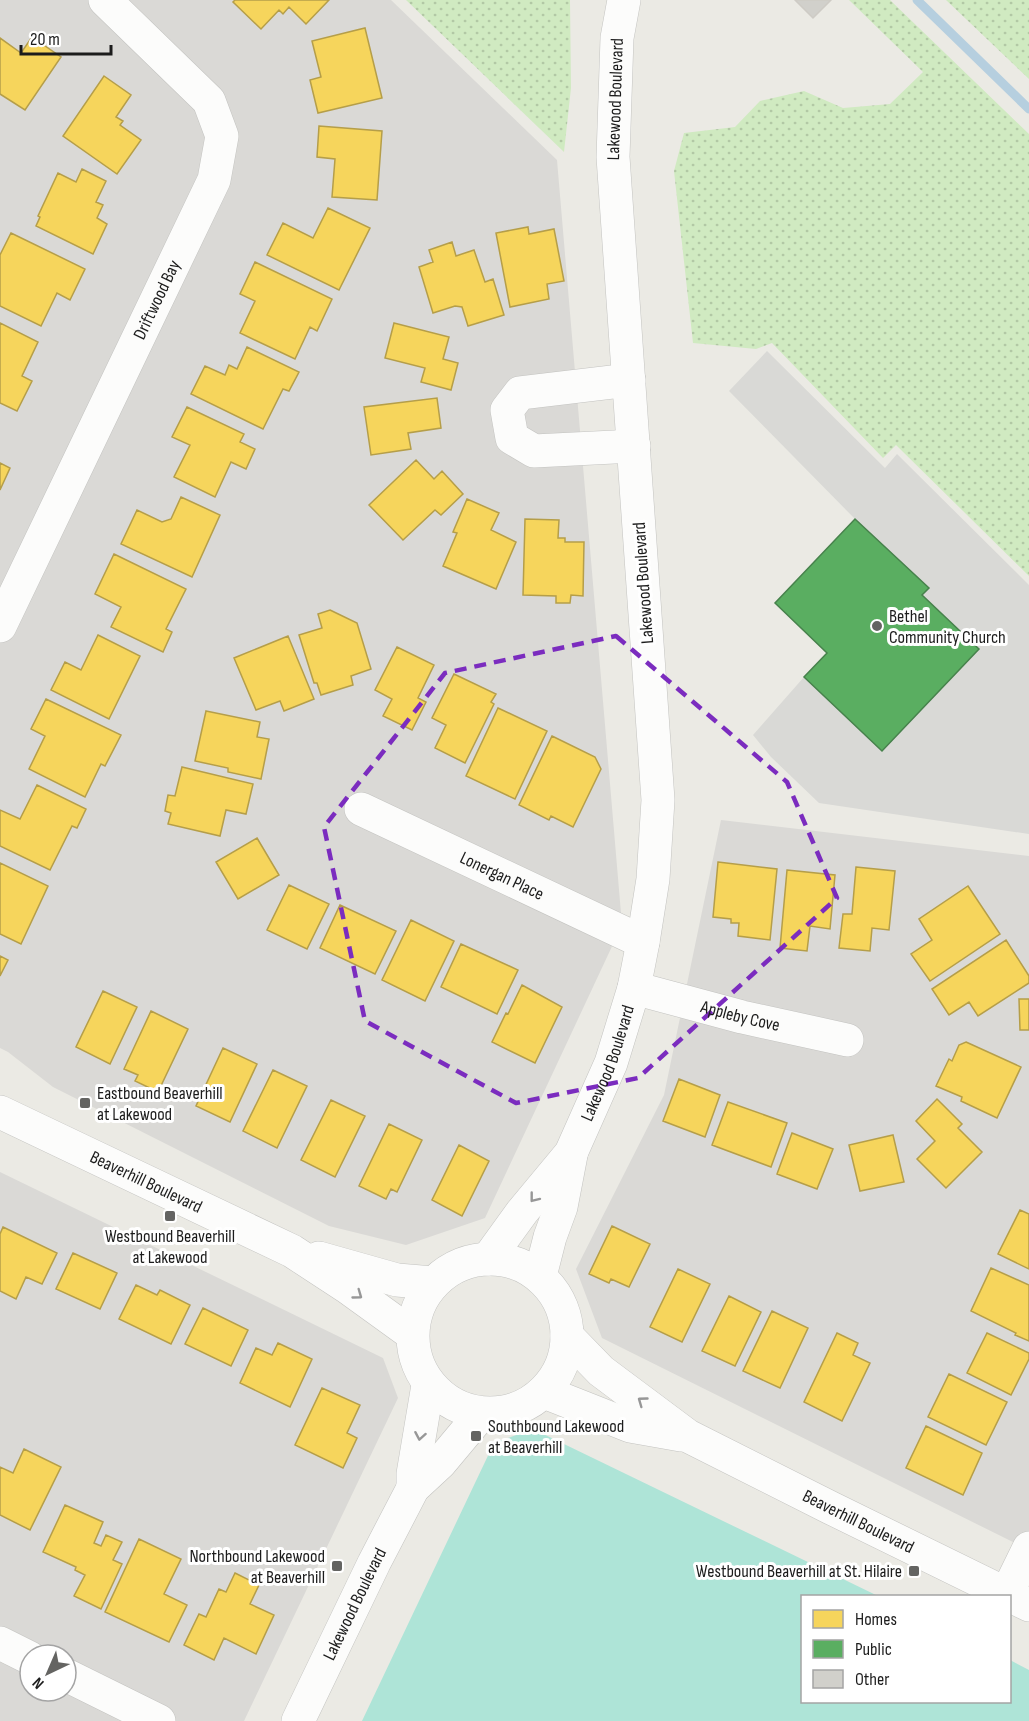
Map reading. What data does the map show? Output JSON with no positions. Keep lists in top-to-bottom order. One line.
{"streets":{"street":["Lakewood Boulevard","Driftwood Bay","Lonergan Place","Appleby Cove","Beaverhill Boulevard"]},"crossings":[["Lakewood Boulevard","Lonergan Place"],["Lakewood Boulevard","Appleby Cove"],["Lakewood Boulevard","Beaverhill Boulevard"]],"places":{"other":["Bethel Community Church"],"transit":["Eastbound Beaverhill at Lakewood","Westbound Beaverhill at Lakewood","Southbound Lakewood at Beaverhill","Northbound Lakewood at Beaverhill","Westbound Beaverhill at St. Hilaire"]},"legend":["Homes","Public","Other"],"scale_bar":"20 m","north":"bottom left"}
